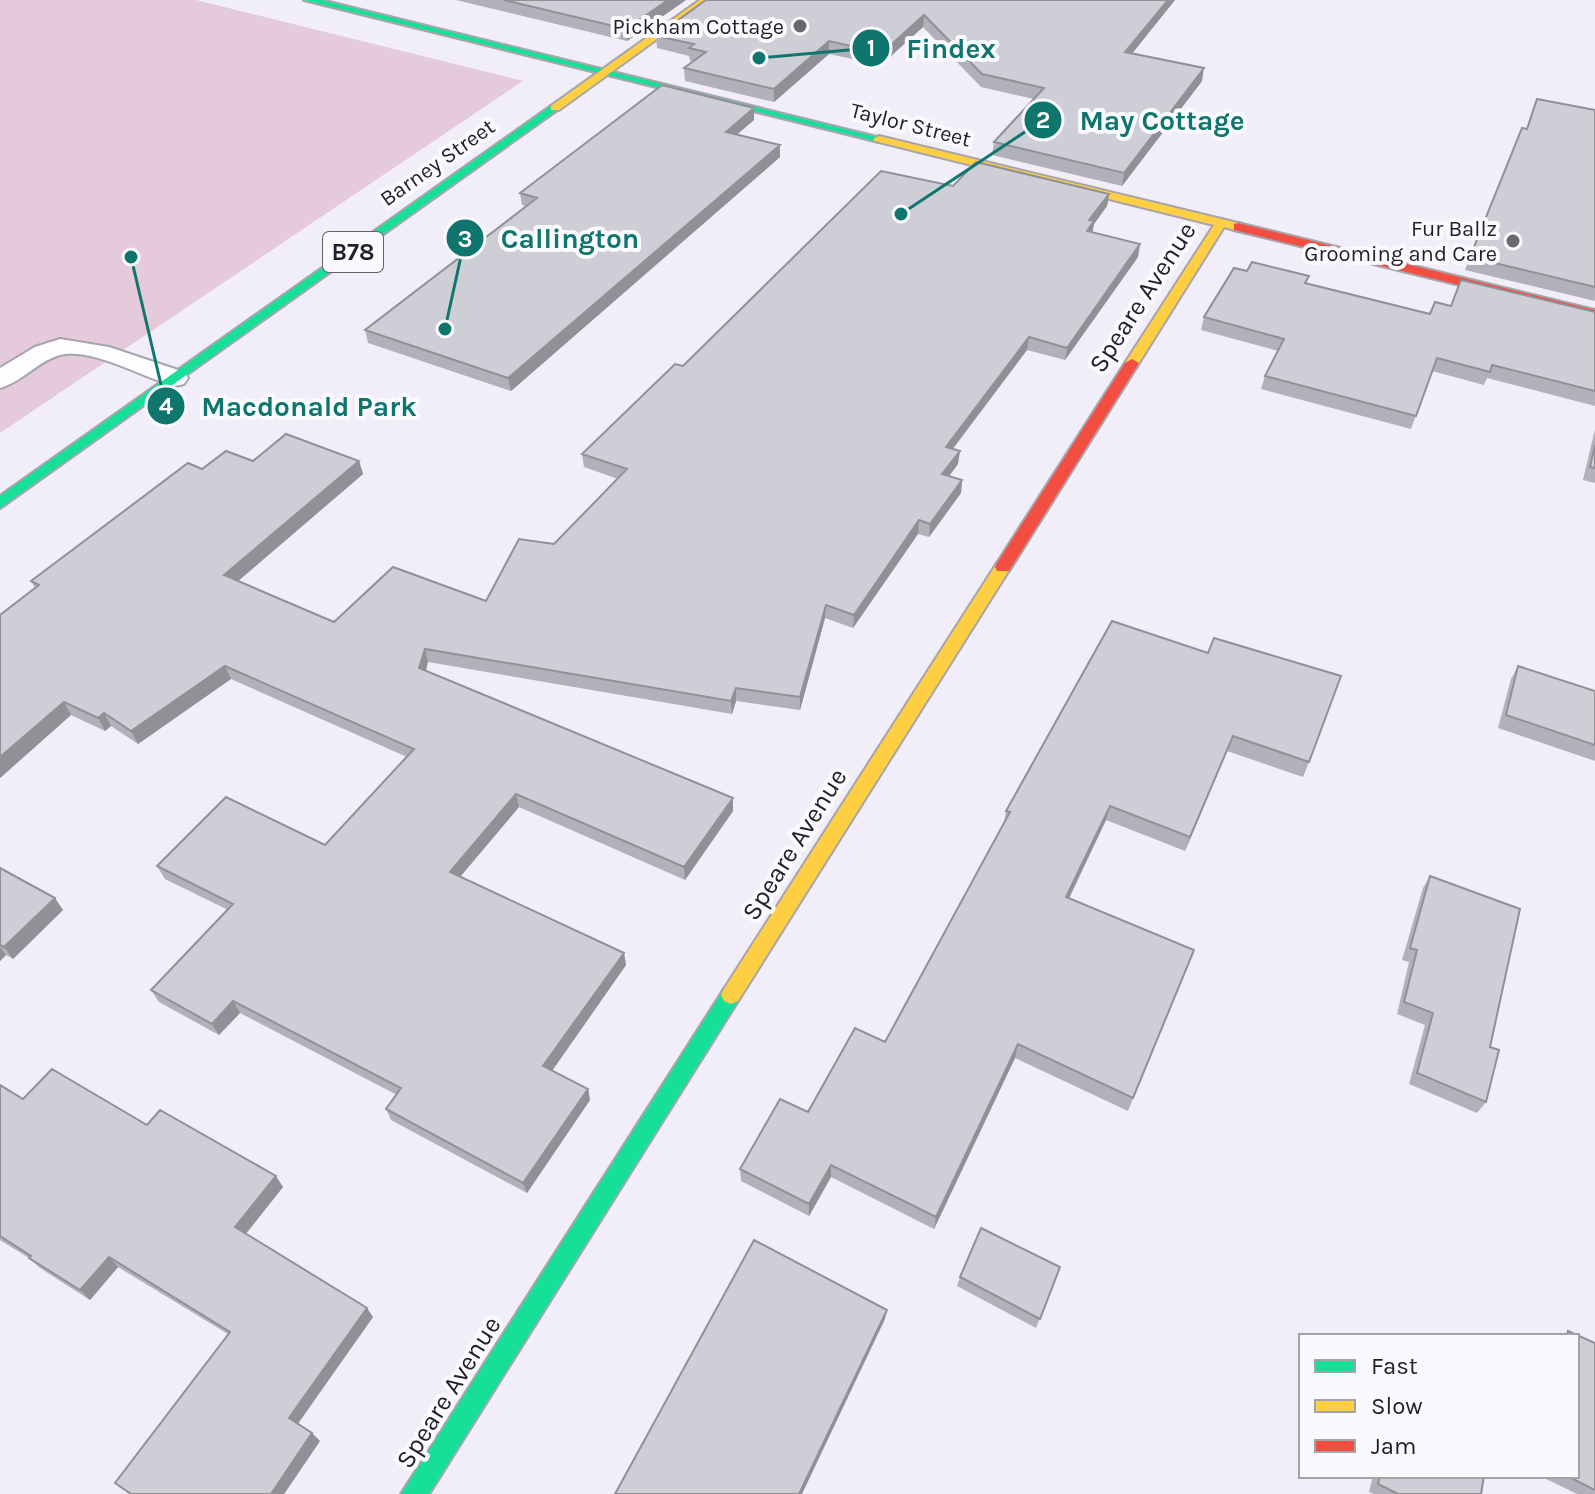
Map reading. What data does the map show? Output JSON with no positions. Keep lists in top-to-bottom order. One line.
{"streets":{"street":["Taylor Street","Barney Street","B78","Speare Avenue"]},"crossings":[["Taylor Street","Barney Street"],["Taylor Street","Speare Avenue"]],"places":["Pickham Cottage","Findex","May Cottage","Fur Ballz Grooming and Care","Macdonald Park","Callington"],"legend":["Fast","Slow","Jam"]}
